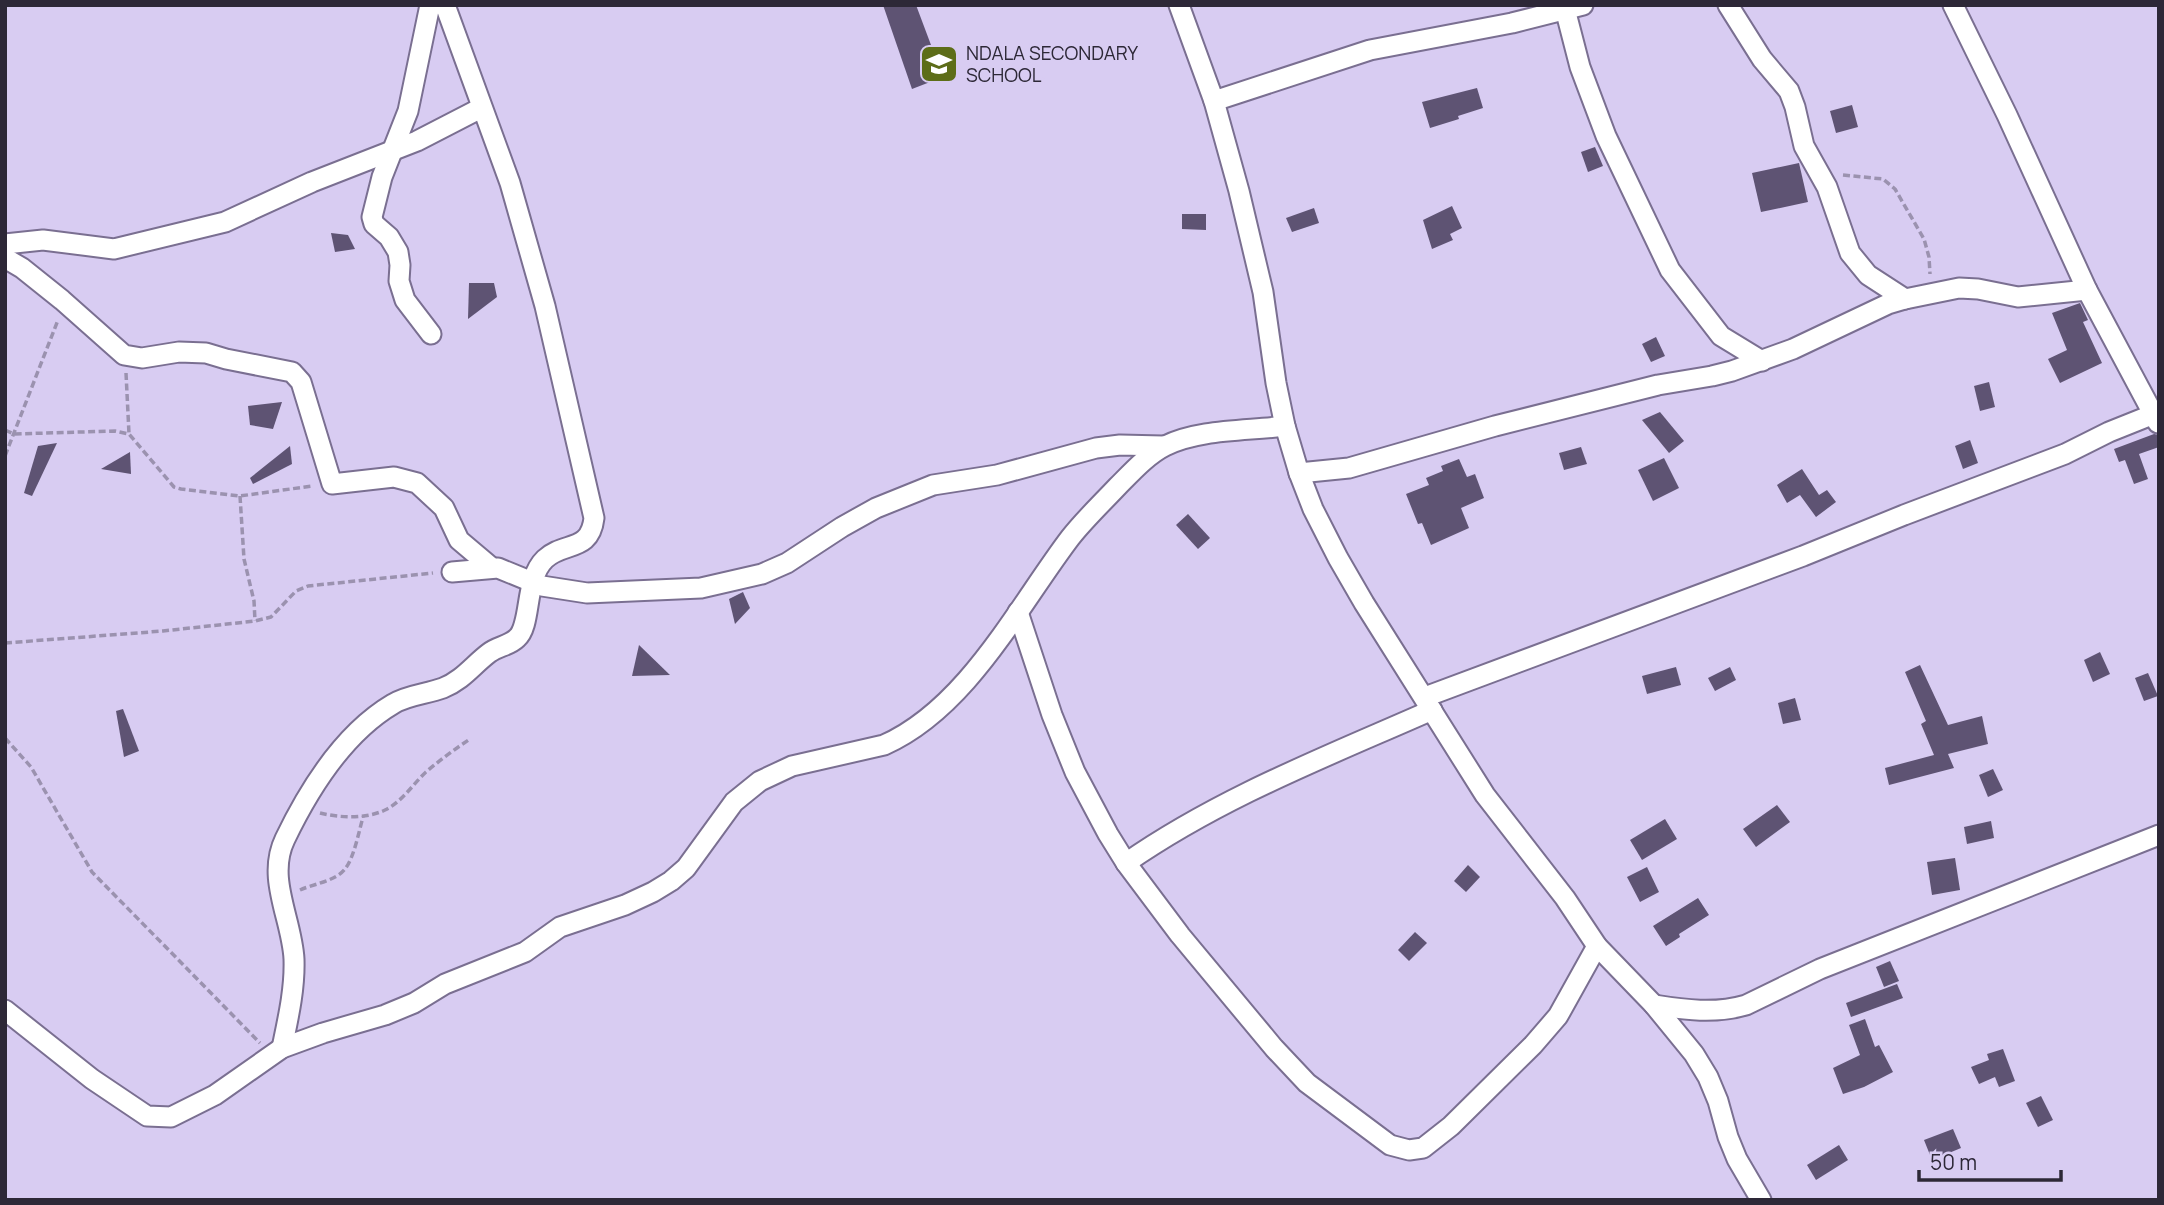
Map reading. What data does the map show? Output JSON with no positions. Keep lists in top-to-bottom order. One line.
{"places":{"school or university":["NDALA SECONDARY SCHOOL"]},"scale_bar":"50 m"}
